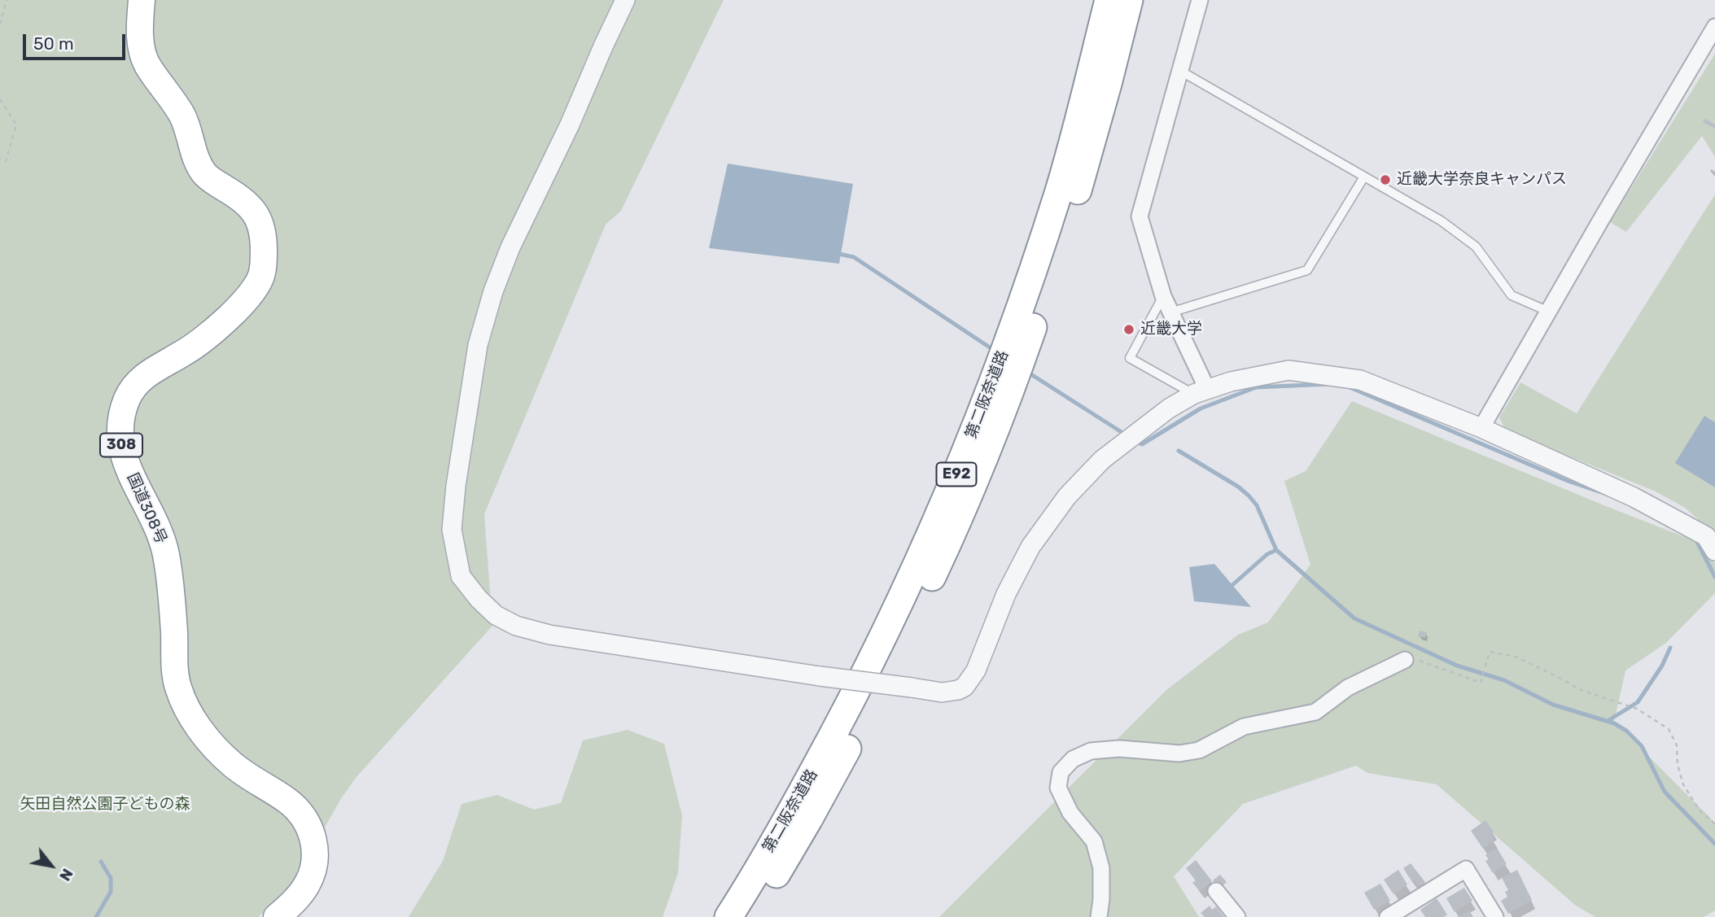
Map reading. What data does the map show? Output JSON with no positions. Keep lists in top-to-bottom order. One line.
{"streets":{"highway":["第二阪奈道路","308","E92","国道308号"]},"parks":["矢田自然公園子どもの森"],"places":["近畿大学奈良キャンパス","近畿大学"],"scale_bar":"50 m","north":"bottom right"}
